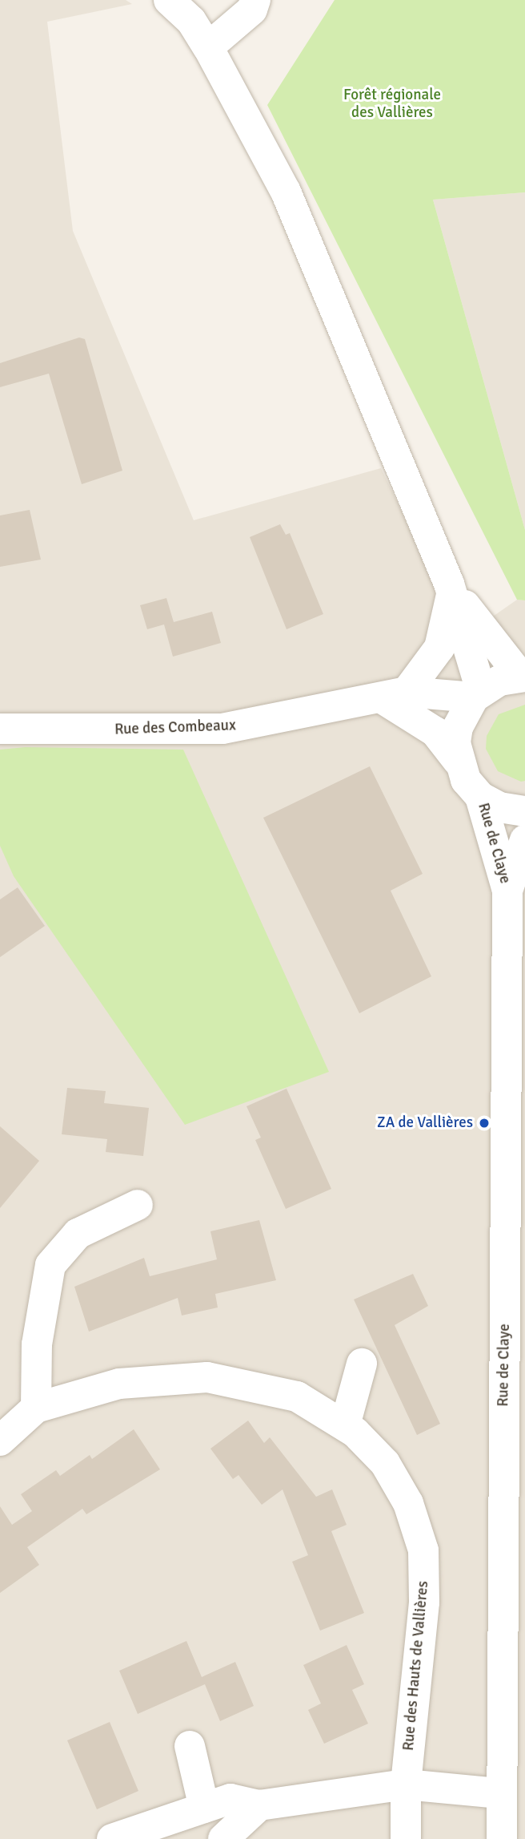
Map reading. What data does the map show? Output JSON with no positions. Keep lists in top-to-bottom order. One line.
{"streets":{"street":["Rue des Combeaux","Rue de Claye","Rue des Hauts de Vallières"]},"parks":["Forêt régionale des Vallières"],"places":["ZA de Vallières"]}
